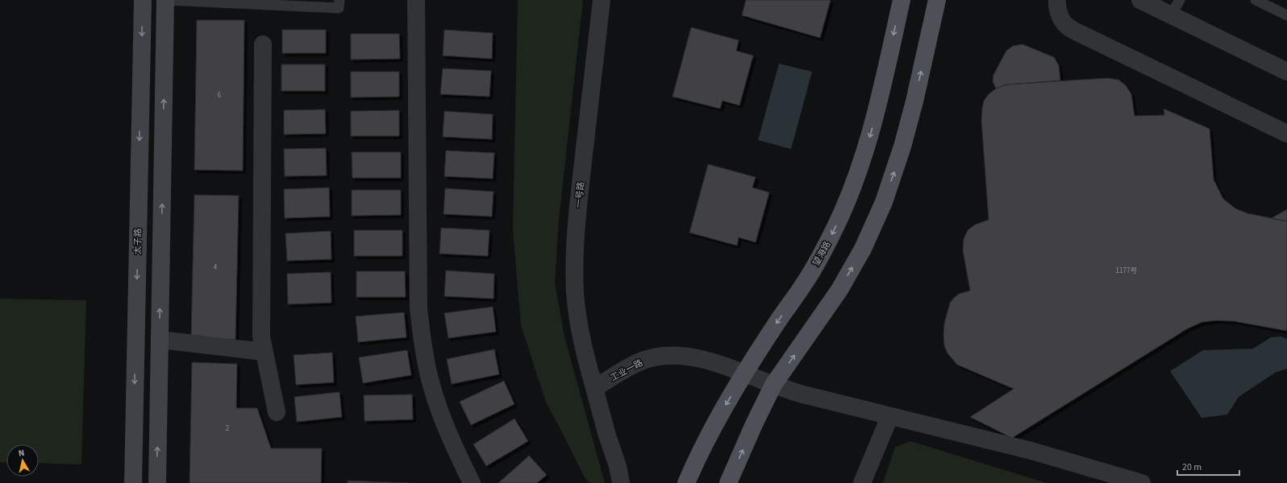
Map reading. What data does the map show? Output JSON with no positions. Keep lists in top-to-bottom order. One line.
{"streets":{"main road":["太子路","望海路"],"street":["一号路","工业一路"]},"crossings":[["一号路","工业一路"],["望海路","工业一路"]],"house_numbers":["6","4","1177号","2"],"scale_bar":"20 m","north":"top"}
